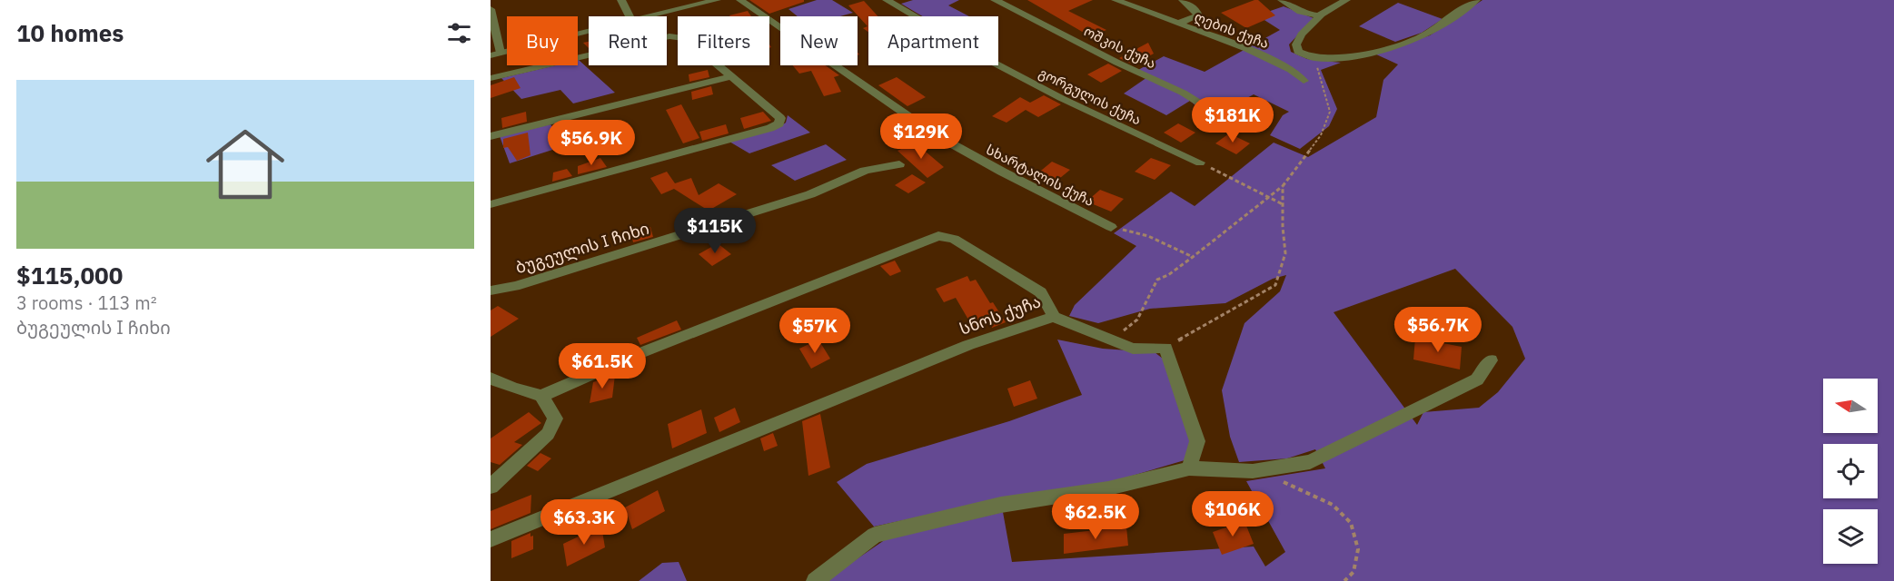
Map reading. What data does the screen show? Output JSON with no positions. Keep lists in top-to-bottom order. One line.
{"streets":{"street":["ღების ქუჩა","ოშკის ქუჩა","გორგულის ქუჩა","სხარტალის ქუჩა","ბუგეულის I ჩიხი","სნოს ქუჩა"]},"north":"left","page":{"heading":"10 homes","chip":["Buy","Rent","Filters","New","Apartment"],"list":[{"name":"$115,000","note":"3 rooms · 113 m² · ბუგეულის I ჩიხი"}],"price":["$181K","$129K","$56.9K","$115K","$56.7K","$57K","$61.5K","$106K","$62.5K","$63.3K"]}}
